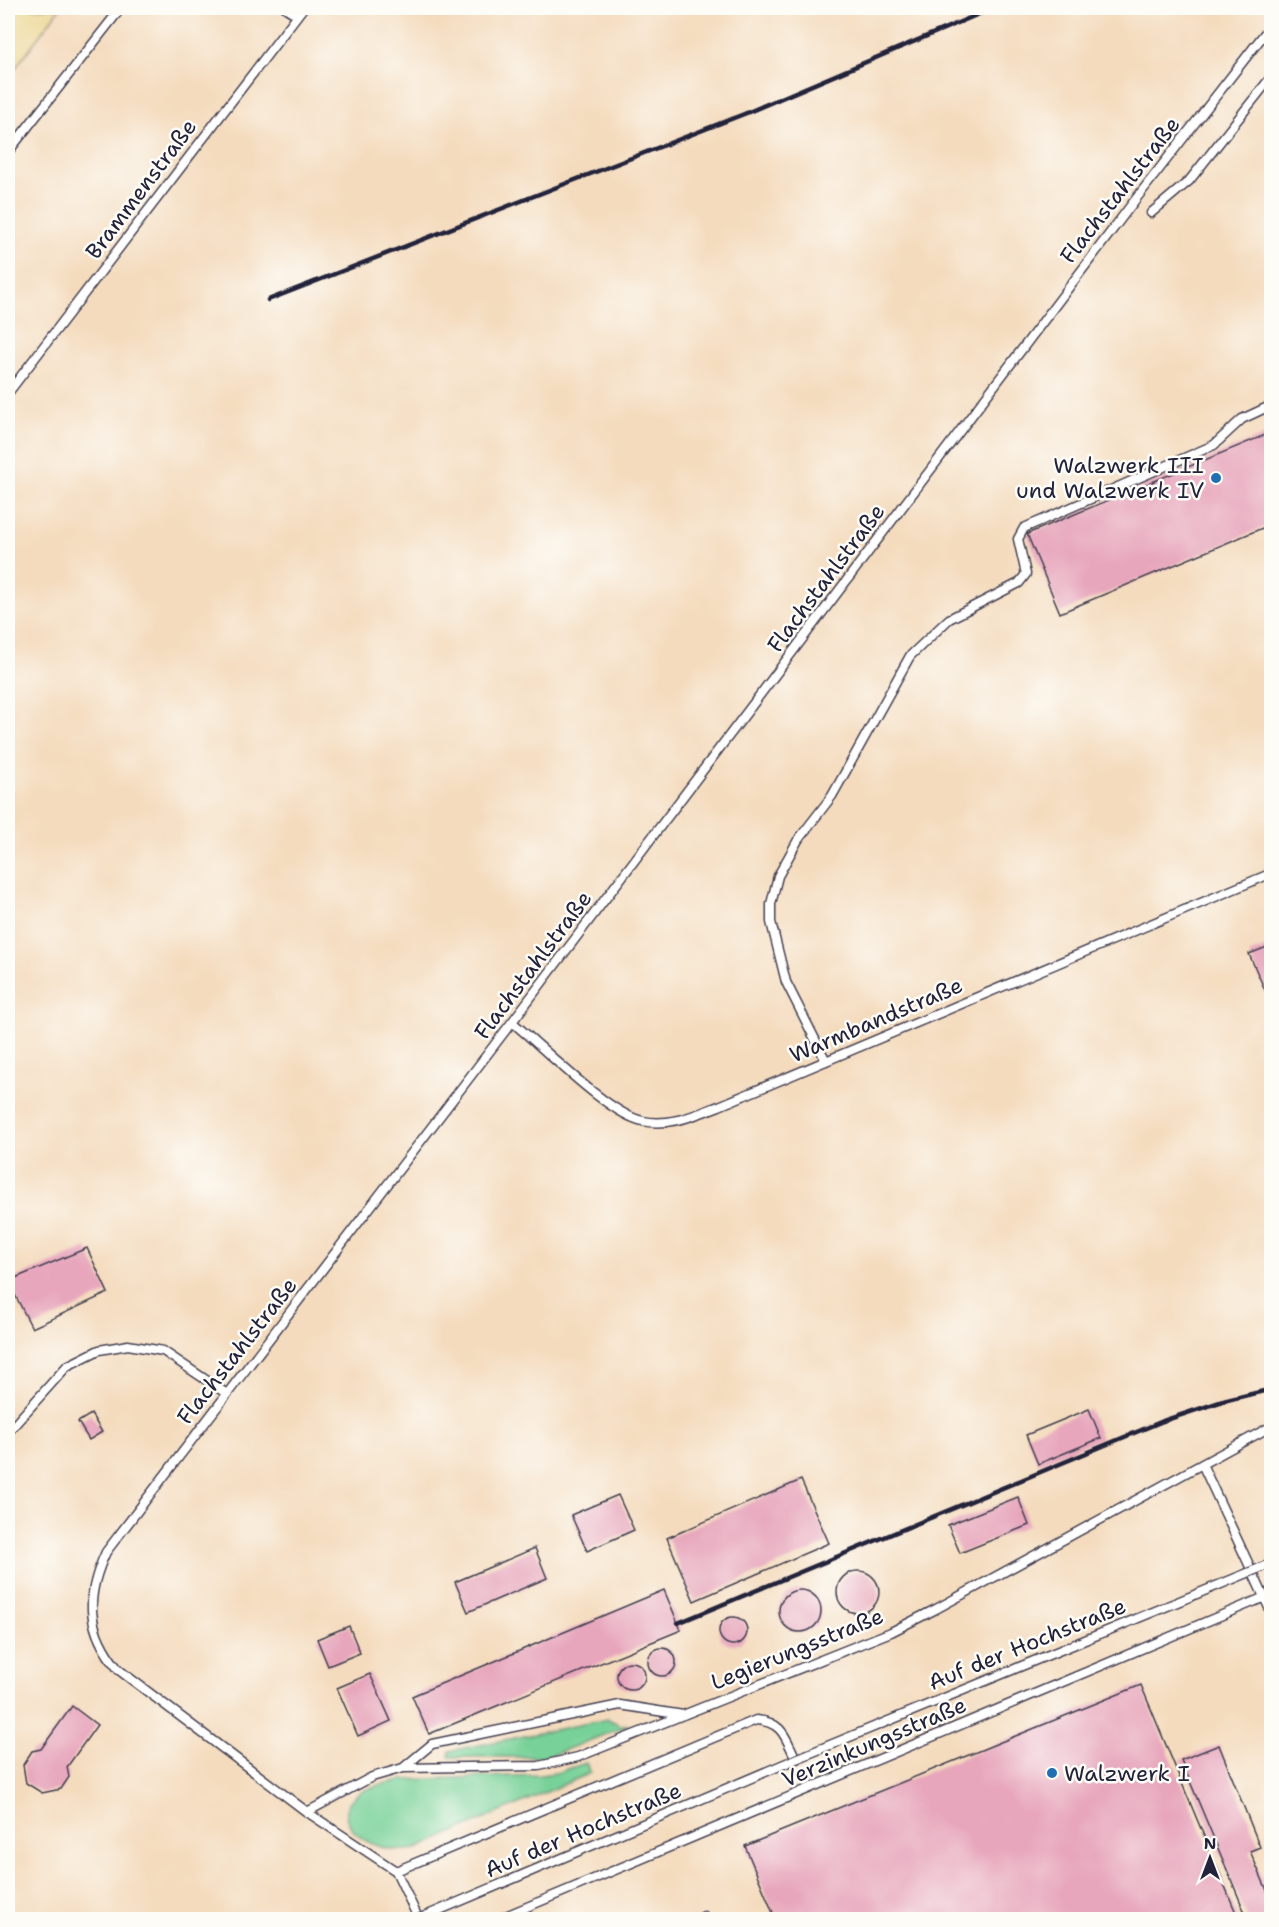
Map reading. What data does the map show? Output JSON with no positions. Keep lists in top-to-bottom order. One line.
{"streets":{"lane":["Brammenstraße","Flachstahlstraße","Warmbandstraße","Auf der Hochstraße","Legierungsstraße","Verzinkungsstraße"]},"crossings":[["Flachstahlstraße","Warmbandstraße"],["Flachstahlstraße","Auf der Hochstraße"],["Flachstahlstraße","Legierungsstraße"]],"places":["Walzwerk III und Walzwerk IV","Walzwerk I"],"north":"top"}
